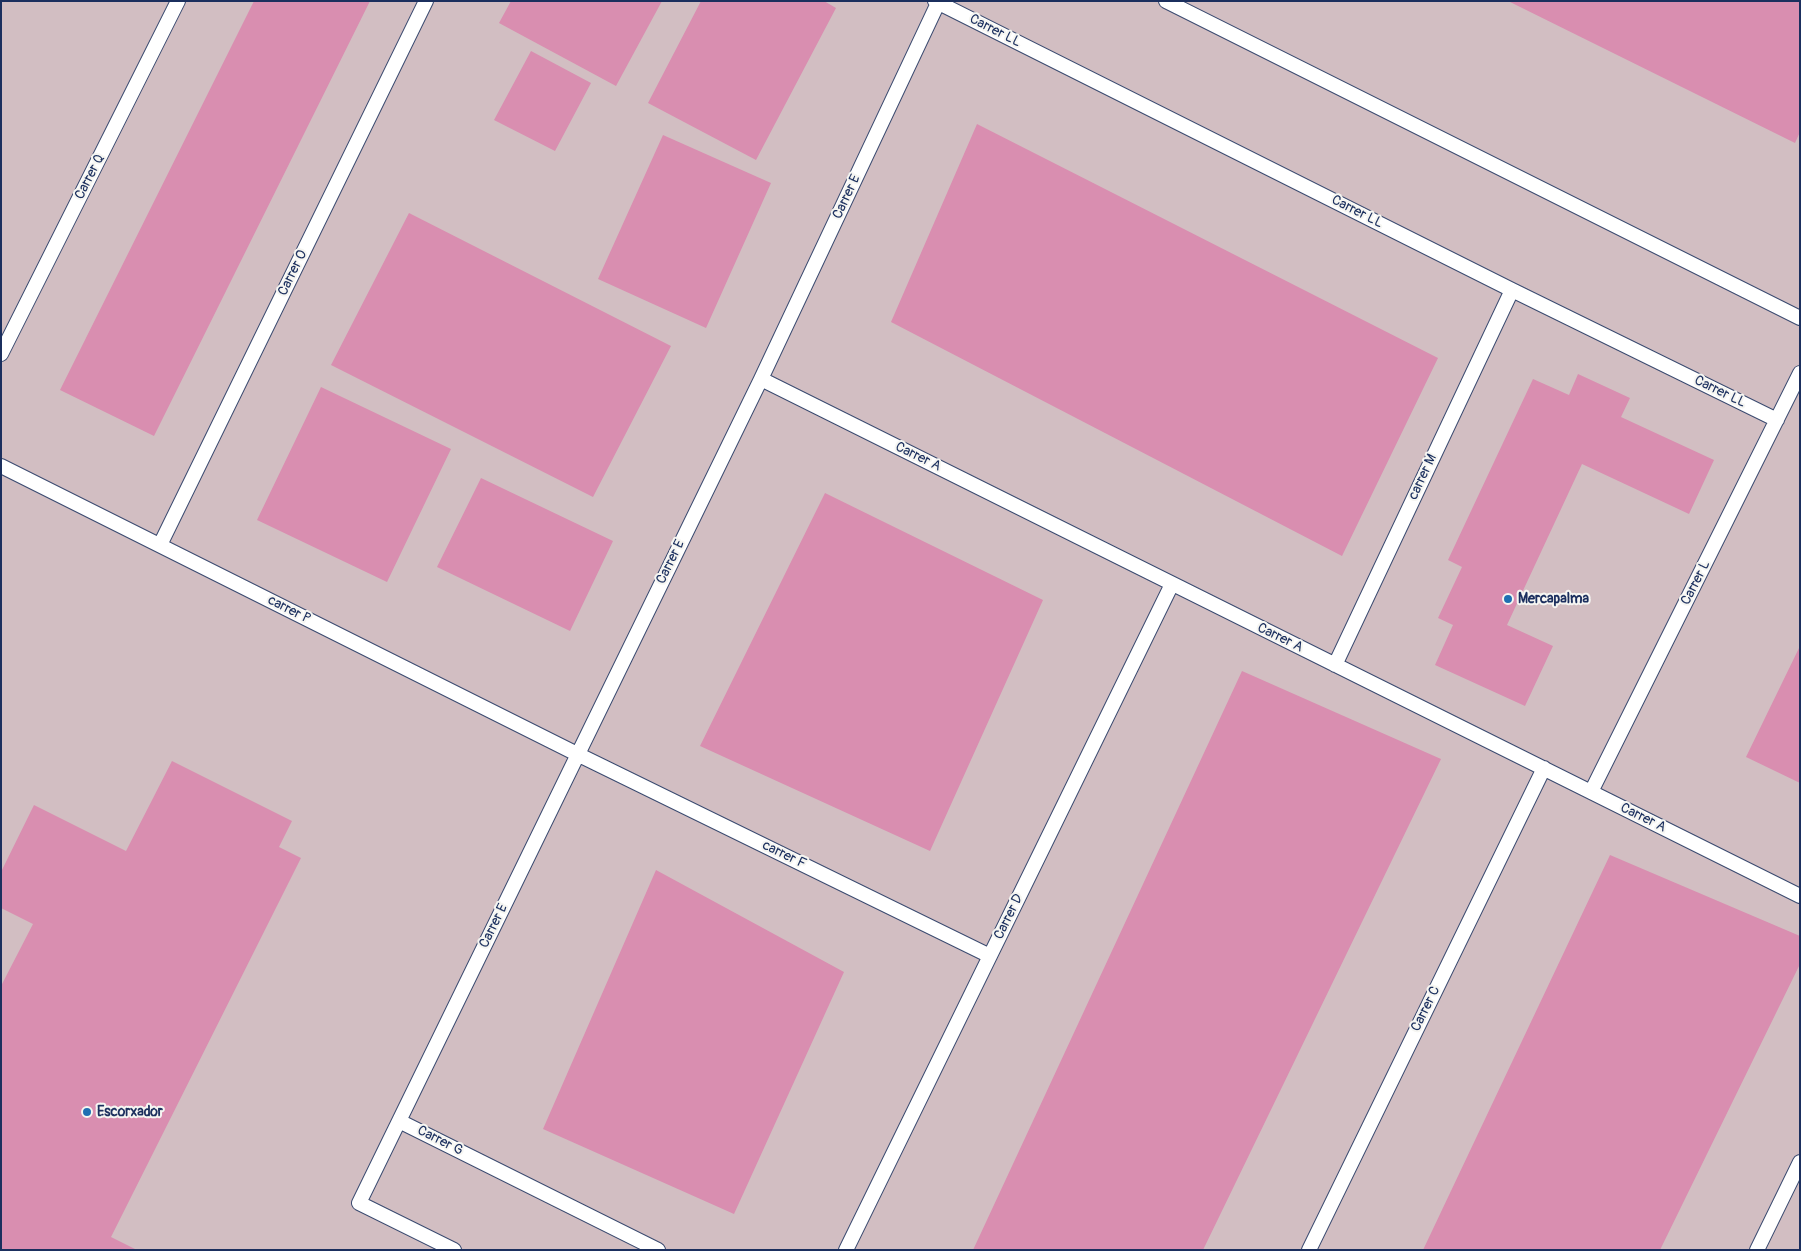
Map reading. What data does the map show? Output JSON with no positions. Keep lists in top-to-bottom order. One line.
{"streets":{"lane":["Carrer LL","Carrer Q","Carrer E","Carrer O","Carrer A","carrer M","Carrer L","carrer P","carrer F","Carrer D","Carrer C","Carrer G"]},"crossings":[["Carrer LL","Carrer E"],["Carrer LL","carrer M"],["Carrer LL","Carrer L"],["Carrer E","Carrer A"],["Carrer E","carrer P"],["Carrer E","carrer F"],["Carrer E","Carrer G"],["Carrer O","carrer P"],["Carrer A","carrer M"],["Carrer A","Carrer L"],["Carrer A","Carrer D"],["Carrer A","Carrer C"],["carrer P","carrer F"],["carrer F","Carrer D"]],"places":["Mercapalma","Escorxador"]}
